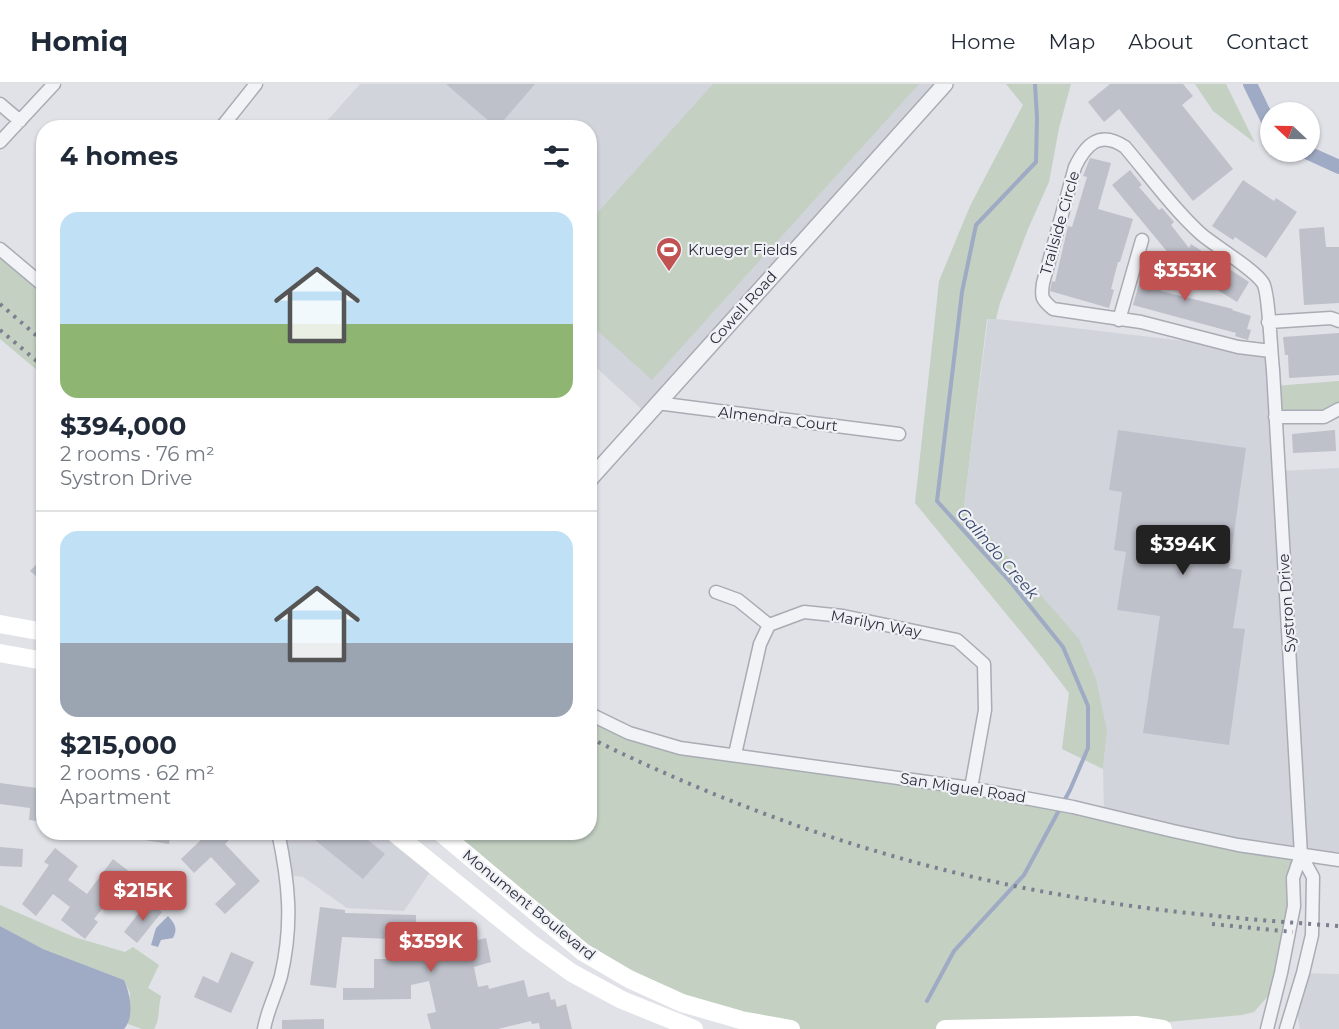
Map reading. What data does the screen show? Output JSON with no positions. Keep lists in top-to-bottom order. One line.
{"streets":{"main road":["Monument Boulevard"],"street":["Trailside Circle","Cowell Road","Almendra Court","Systron Drive","Marilyn Way","San Miguel Road"]},"crossings":[["Trailside Circle","Systron Drive"],["Cowell Road","Almendra Court"],["Systron Drive","San Miguel Road"],["Marilyn Way","San Miguel Road"]],"water":["Galindo Creek"],"places":{"sports":["Krueger Fields"]},"north":"left","page":{"header":"Homiq","nav":["Home","Map","About","Contact"],"heading":"4 homes","list":[{"name":"$394,000","note":"2 rooms · 76 m² · Systron Drive"},{"name":"$215,000","note":"2 rooms · 62 m² · Apartment"}],"price":["$353K","$394K","$215K","$359K"]}}
